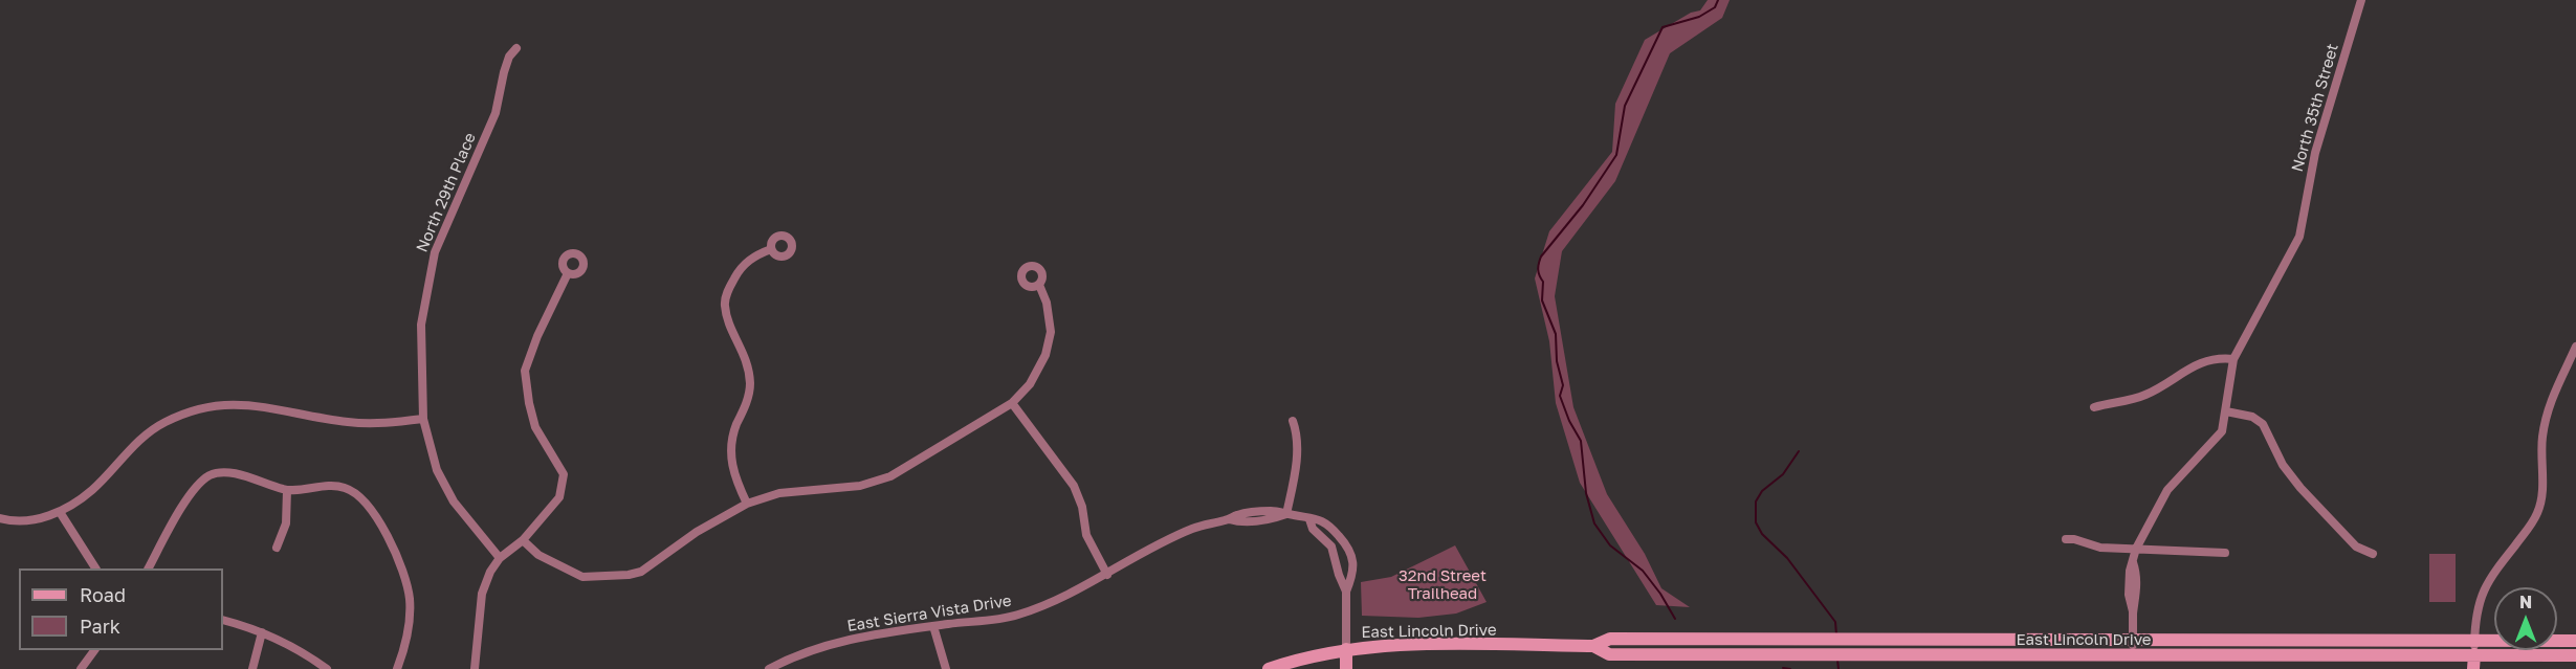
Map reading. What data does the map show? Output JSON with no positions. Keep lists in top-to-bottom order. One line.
{"streets":{"main road":["East Lincoln Drive"],"street":["North 35th Street","North 29th Place","East Sierra Vista Drive"]},"crossings":[["North 35th Street","East Lincoln Drive"]],"parks":["32nd Street Trailhead"],"legend":["Road","Park"],"north":"top"}
